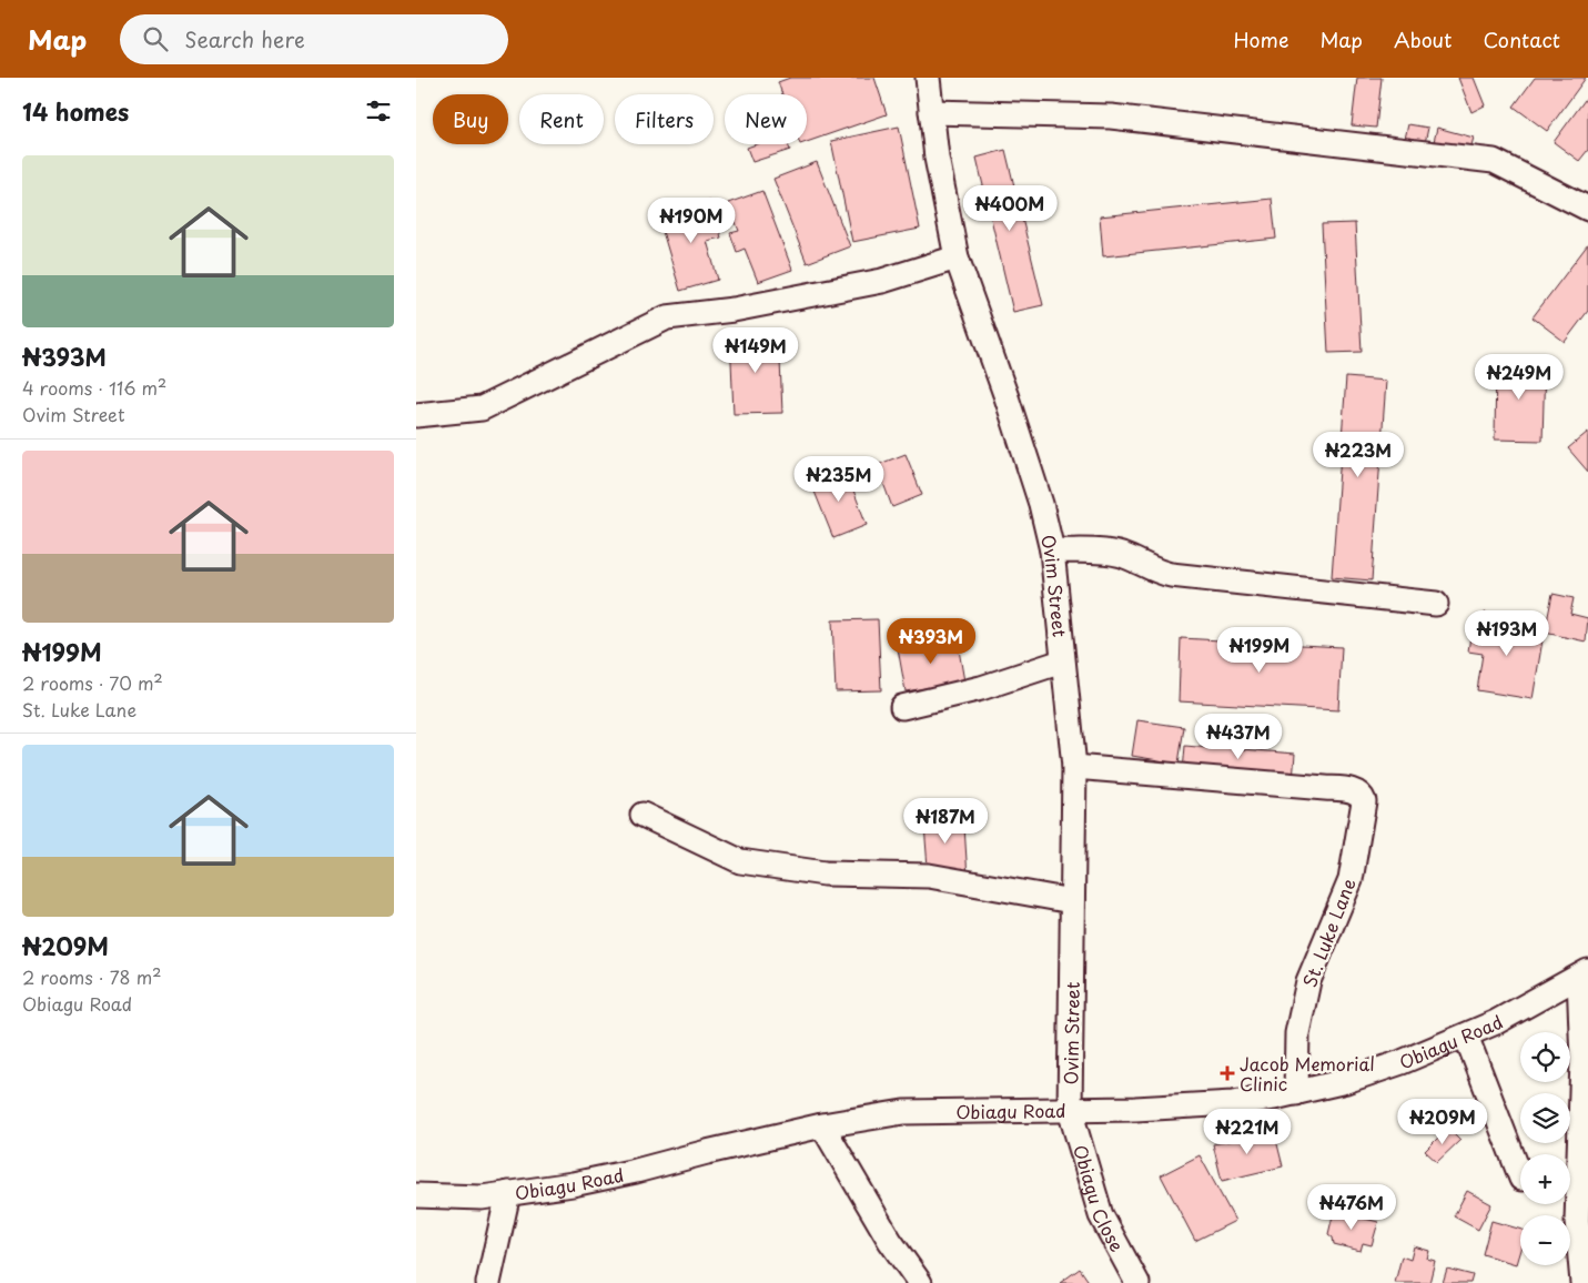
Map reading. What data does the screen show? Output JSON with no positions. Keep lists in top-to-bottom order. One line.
{"streets":{"street":["Ovim Street","St. Luke Lane","Obiagu Road","Obiagu Close"]},"crossings":[["Ovim Street","St. Luke Lane"],["Ovim Street","Obiagu Road"],["Ovim Street","Obiagu Close"],["St. Luke Lane","Obiagu Road"],["Obiagu Road","Obiagu Close"]],"places":{"health":["Jacob Memorial Clinic"]},"page":{"header":"Map","search":"Search here","nav":["Home","Map","About","Contact"],"heading":"14 homes","chip":["Buy","Rent","Filters","New"],"list":[{"name":"₦393M","note":"4 rooms · 116 m² · Ovim Street"},{"name":"₦199M","note":"2 rooms · 70 m² · St. Luke Lane"},{"name":"₦209M","note":"2 rooms · 78 m² · Obiagu Road"}],"price":["₦400M","₦190M","₦149M","₦249M","₦223M","₦235M","₦193M","₦393M","₦199M","₦437M","₦187M","₦209M","₦221M","₦476M"],"map_buttons":["+","−"]}}
